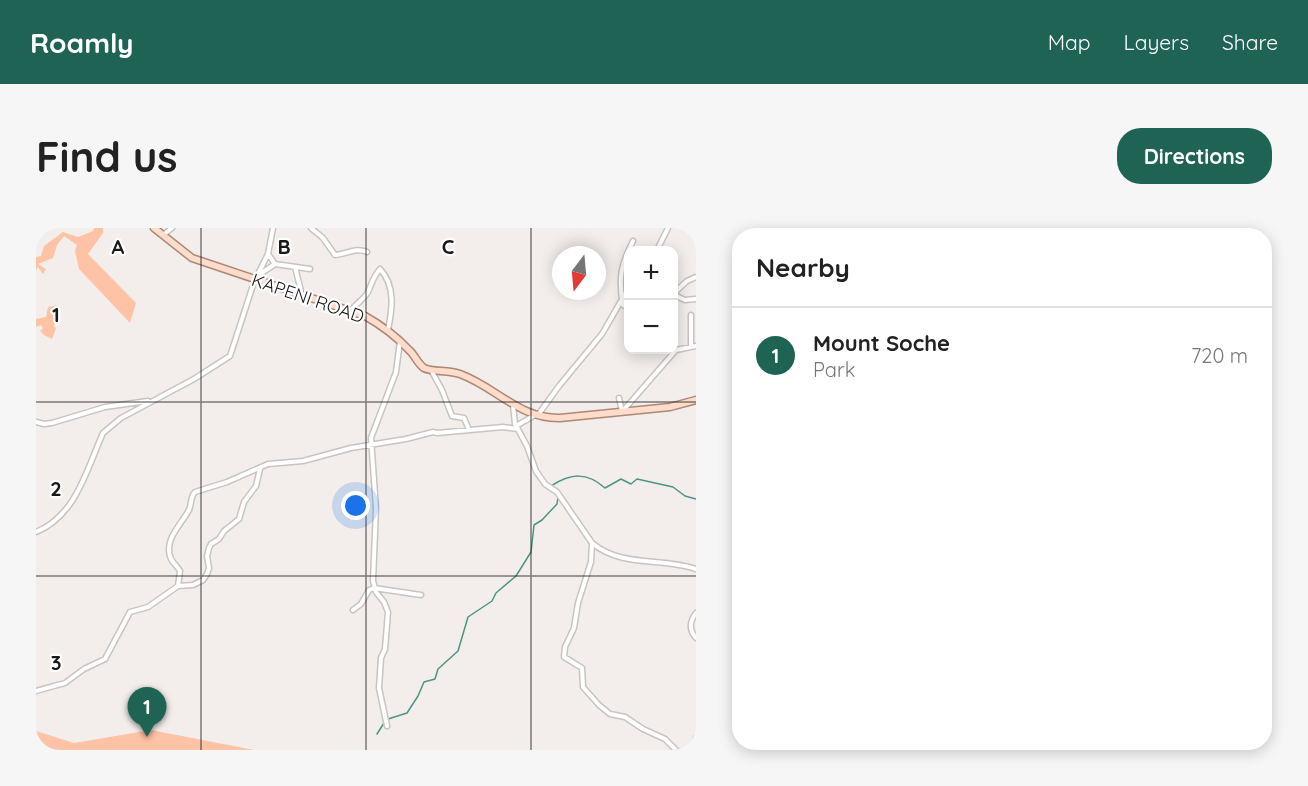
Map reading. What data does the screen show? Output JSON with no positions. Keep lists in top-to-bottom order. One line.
{"streets":{"main road":["KAPENI ROAD"]},"north":"bottom","page":{"header":"Roamly","nav":["Map","Layers","Share"],"buttons":"Directions","title":"Find us","heading":"Nearby","map_buttons":["+","−"],"list":[{"mark":"1","name":"Mount Soche","note":"Park","value":"720 m"}],"pins":"1"},"grid":{"columns":["A","B","C"],"rows":["1","2","3"]}}
